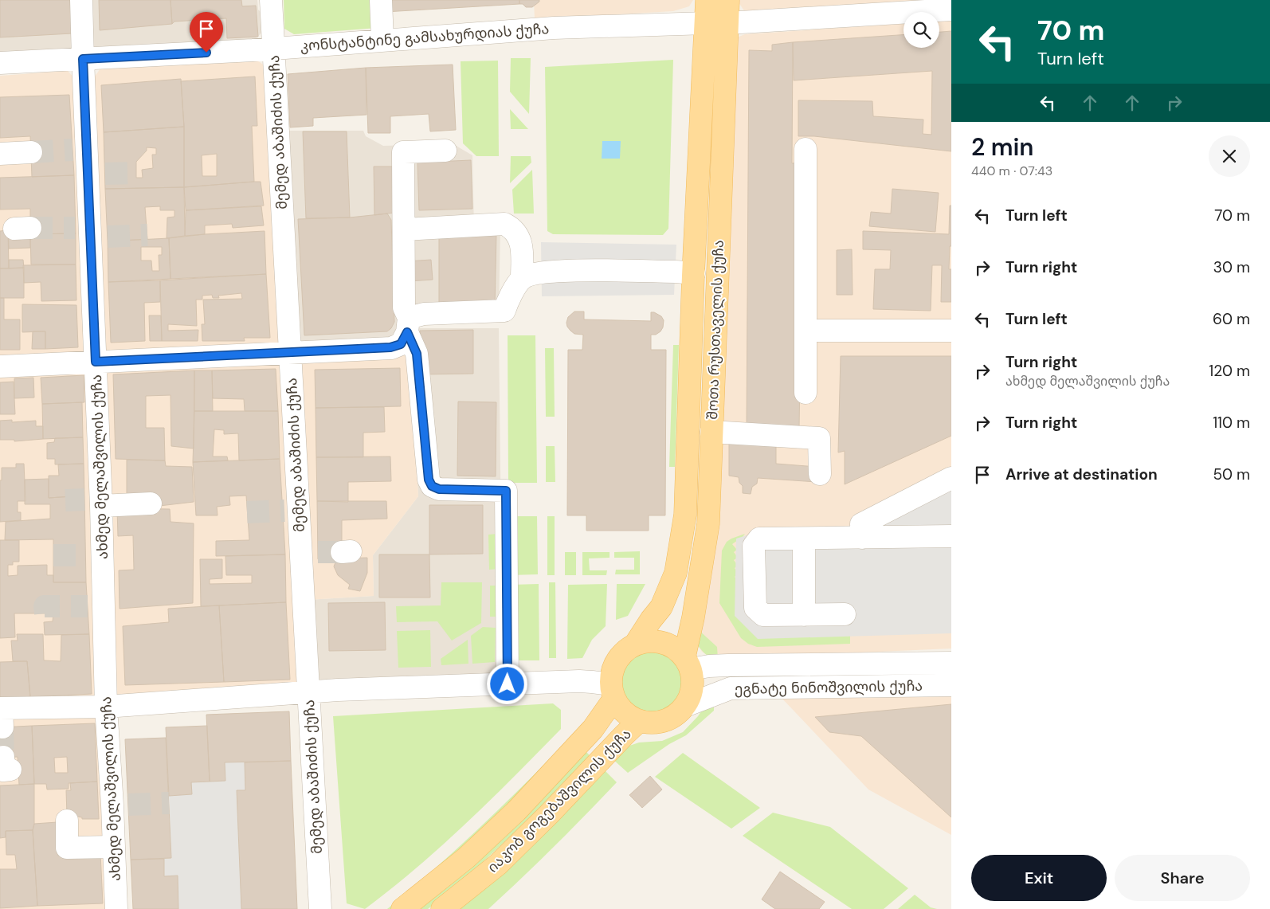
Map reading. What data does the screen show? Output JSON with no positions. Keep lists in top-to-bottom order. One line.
{"streets":{"main road":["შოთა რუსთაველის ქუჩა","იაკობ გოგებაშვილის ქუჩა"],"street":["კონსტანტინე გამსახურდიას ქუჩა","მემედ აბაშიძის ქუჩა","ახმედ მელაშვილის ქუჩა","ეგნატე ნინოშვილის ქუჩა"]},"crossings":[["კონსტანტინე გამსახურდიას ქუჩა","მემედ აბაშიძის ქუჩა"],["კონსტანტინე გამსახურდიას ქუჩა","შოთა რუსთაველის ქუჩა"],["კონსტანტინე გამსახურდიას ქუჩა","ახმედ მელაშვილის ქუჩა"],["შოთა რუსთაველის ქუჩა","ეგნატე ნინოშვილის ქუჩა"],["შოთა რუსთაველის ქუჩა","იაკობ გოგებაშვილის ქუჩა"],["ეგნატე ნინოშვილის ქუჩა","იაკობ გოგებაშვილის ქუჩა"]],"page":{"turn":["70 m","Turn left"],"heading":["2 min","440 m · 07:43"],"list":[{"name":"Turn left","value":"70 m"},{"name":"Turn right","value":"30 m"},{"name":"Turn left","value":"60 m"},{"name":"Turn right","note":"ახმედ მელაშვილის ქუჩა","value":"120 m"},{"name":"Turn right","value":"110 m"},{"name":"Arrive at destination","value":"50 m"}],"buttons":["Exit","Share"]}}
